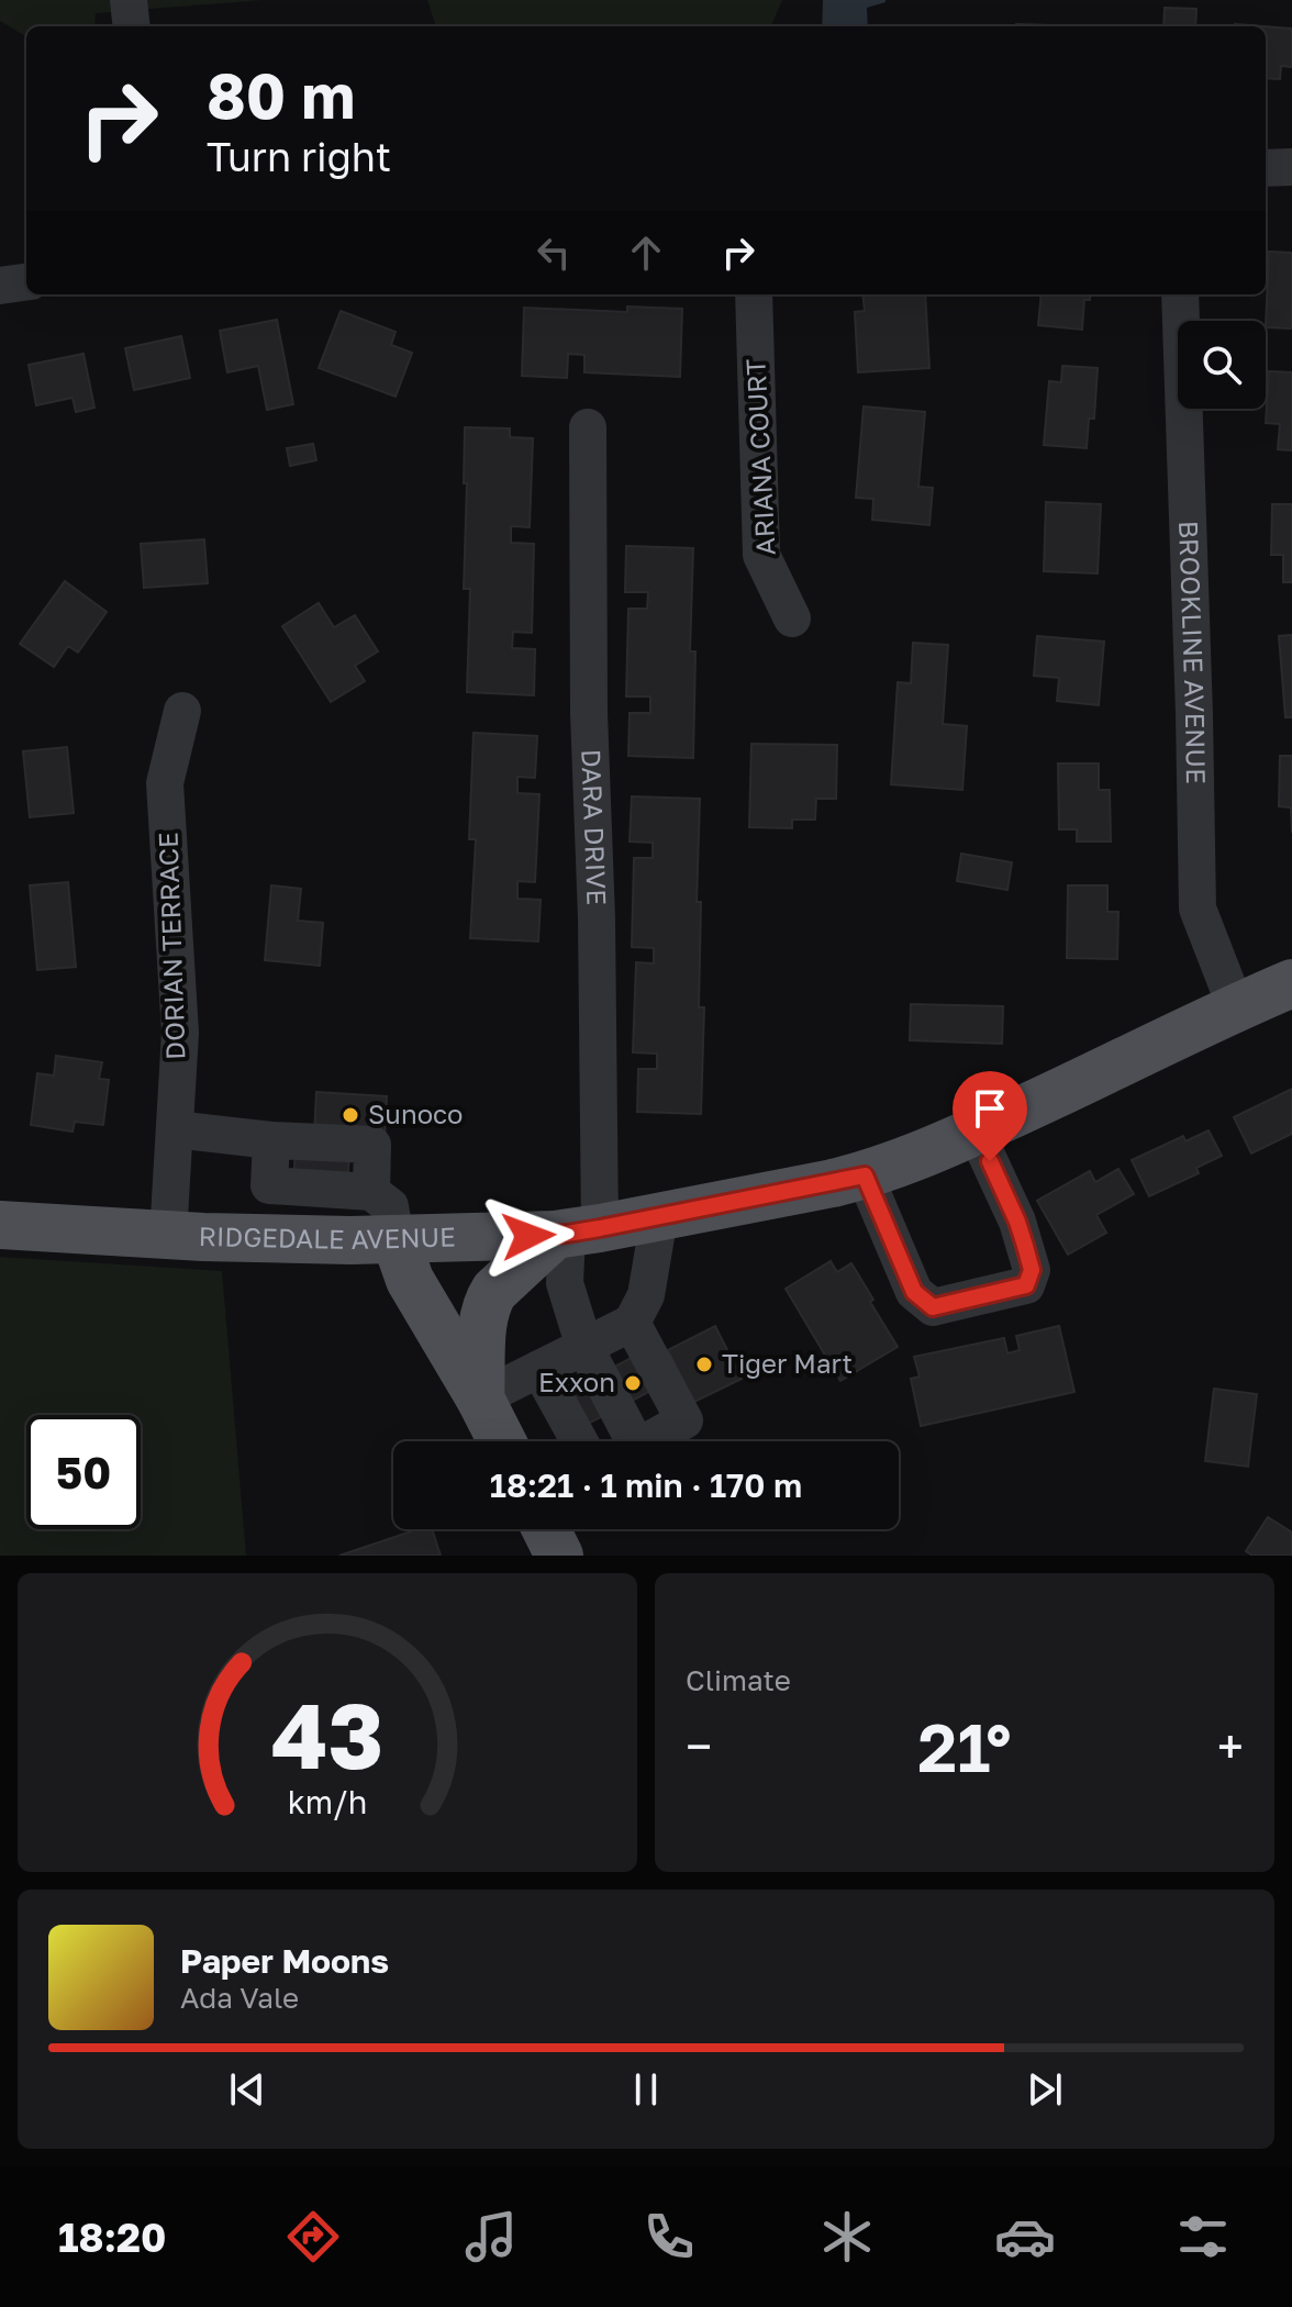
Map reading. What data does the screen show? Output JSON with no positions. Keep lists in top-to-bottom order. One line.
{"streets":{"main road":["RIDGEDALE AVENUE"],"street":["ARIANA COURT","BROOKLINE AVENUE","DARA DRIVE","DORIAN TERRACE"]},"crossings":[["BROOKLINE AVENUE","RIDGEDALE AVENUE"],["DARA DRIVE","RIDGEDALE AVENUE"],["DORIAN TERRACE","RIDGEDALE AVENUE"]],"places":["Sunoco","Tiger Mart","Exxon"],"page":{"turn":["80 m","Turn right"],"limit":"50","trip":"18:21 · 1 min · 170 m","tile":"Climate","heat":["−","21°","+"],"song":["Paper Moons","Ada Vale"],"tabs":"18:20","gauge":["43","km/h"]}}
